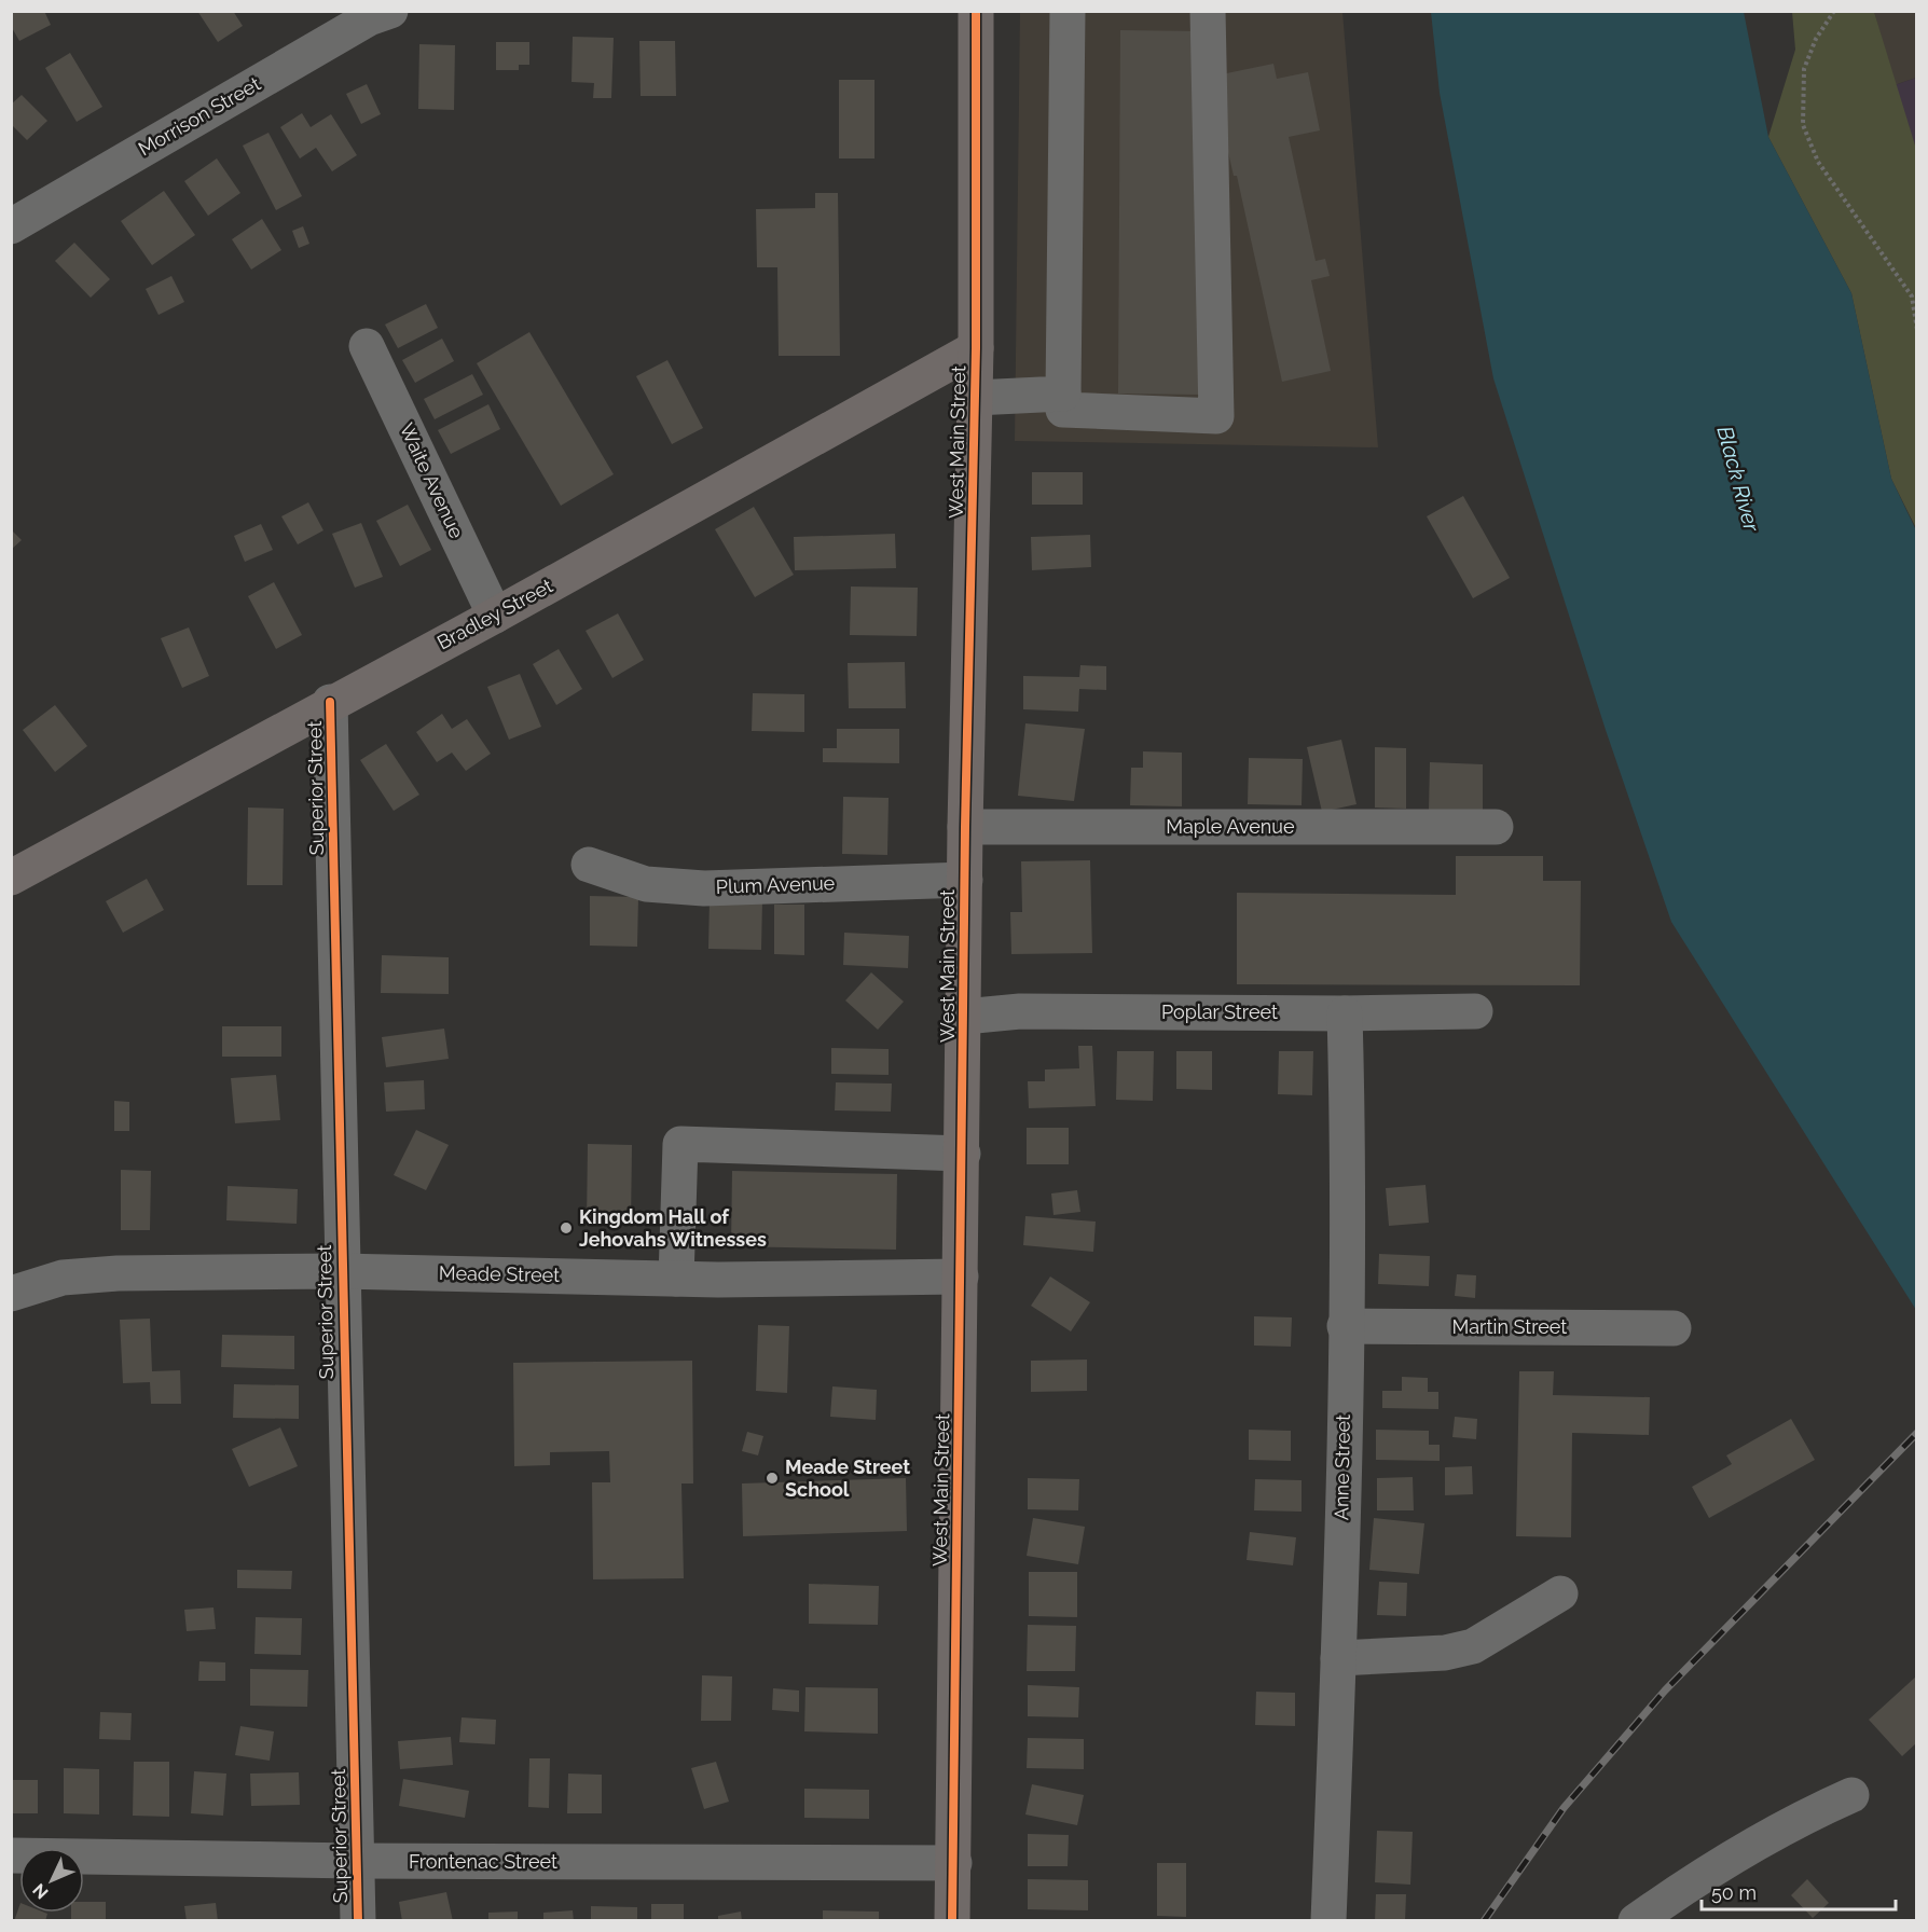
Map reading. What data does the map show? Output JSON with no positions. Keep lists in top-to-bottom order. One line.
{"streets":{"main road":["West Main Street","Bradley Street"],"street":["Morrison Street","Waite Avenue","Superior Street","Maple Avenue","Plum Avenue","Poplar Street","Meade Street","Martin Street","Anne Street","Frontenac Street"]},"crossings":[["West Main Street","Bradley Street"],["West Main Street","Maple Avenue"],["West Main Street","Plum Avenue"],["West Main Street","Poplar Street"],["West Main Street","Meade Street"],["West Main Street","Frontenac Street"],["Waite Avenue","Bradley Street"],["Bradley Street","Superior Street"],["Superior Street","Meade Street"],["Superior Street","Frontenac Street"],["Poplar Street","Anne Street"],["Martin Street","Anne Street"]],"water":["Black River"],"places":["Kingdom Hall of Jehovahs Witnesses","Meade Street School"],"scale_bar":"50 m","north":"bottom left"}
